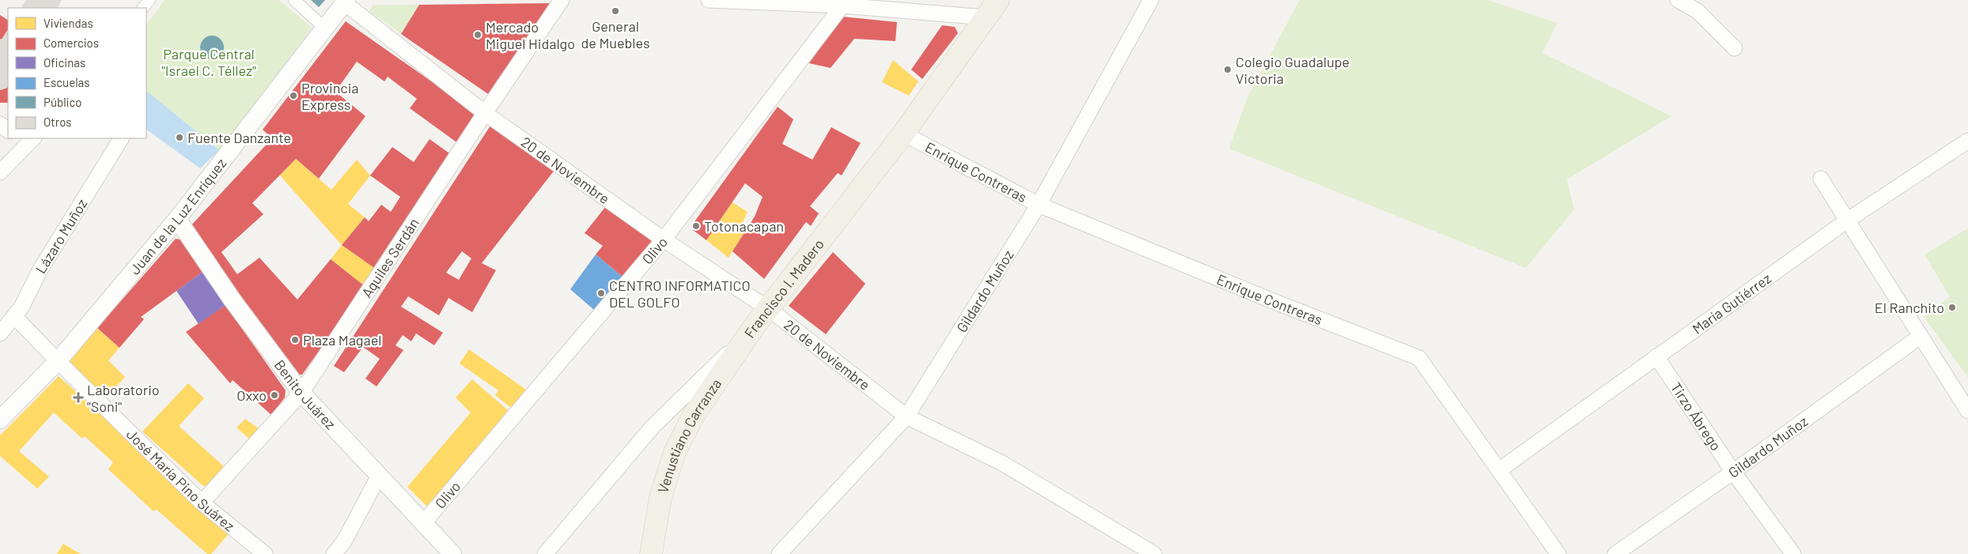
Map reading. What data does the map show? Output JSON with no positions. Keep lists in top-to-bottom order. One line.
{"streets":{"main road":["Francisco I. Madero","Venustiano Carranza"],"street":["20 de Noviembre","Enrique Contreras","Juan de la Luz Enríquez","Lázaro Muñoz","Olivo","Aquiles Serdán","Gildardo Muñoz","María Gutiérrez","Benito Juárez","Tirzo Ábrego","José María Pino Suárez"]},"crossings":[["20 de Noviembre","Juan de la Luz Enríquez"],["20 de Noviembre","Olivo"],["20 de Noviembre","Aquiles Serdán"],["20 de Noviembre","Francisco I. Madero"],["20 de Noviembre","Gildardo Muñoz"],["Enrique Contreras","Francisco I. Madero"],["Enrique Contreras","Gildardo Muñoz"],["Enrique Contreras","María Gutiérrez"],["Juan de la Luz Enríquez","Benito Juárez"],["Juan de la Luz Enríquez","José María Pino Suárez"],["Lázaro Muñoz","José María Pino Suárez"],["Olivo","Benito Juárez"],["Aquiles Serdán","Benito Juárez"],["Aquiles Serdán","José María Pino Suárez"],["Francisco I. Madero","Venustiano Carranza"],["Gildardo Muñoz","Tirzo Ábrego"],["María Gutiérrez","Tirzo Ábrego"]],"parks":["Parque Central \"Israel C. Téllez\""],"places":{"other":["General de Muebles","Mercado Miguel Hidalgo","Colegio Guadalupe Victoria","Provincia Express","Fuente Danzante","Totonacapan","CENTRO INFORMATICO DEL GOLFO","El Ranchito","Plaza Magael","Oxxo"],"health":["Laboratorio \"Soni\""]},"legend":["Viviendas","Comercios","Oficinas","Escuelas","Público","Otros"]}
